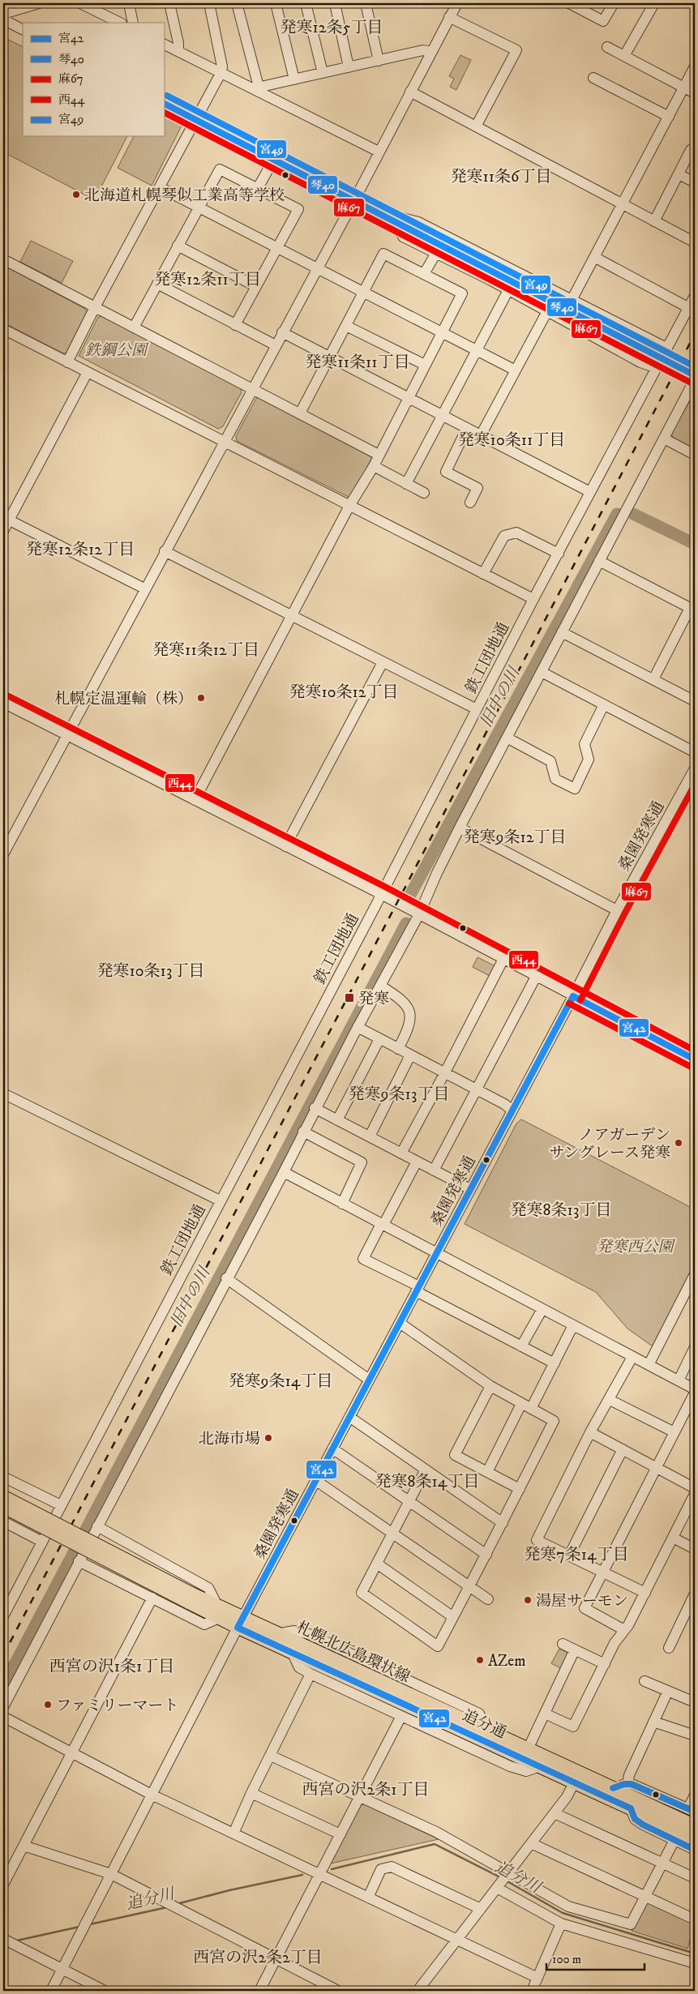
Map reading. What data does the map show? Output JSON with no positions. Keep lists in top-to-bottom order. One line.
{"streets":{"main road":["札幌北広島環状線","追分通"],"street":["鉄工団地通","桑園発寒通"]},"crossings":[["桑園発寒通","札幌北広島環状線"],["桑園発寒通","追分通"],["札幌北広島環状線","追分通"]],"districts":["発寒12条5丁目","発寒11条6丁目","発寒12条11丁目","発寒11条11丁目","発寒10条11丁目","発寒12条12丁目","発寒11条12丁目","発寒10条12丁目","発寒9条12丁目","発寒10条13丁目","発寒9条13丁目","発寒8条13丁目","発寒9条14丁目","発寒8条14丁目","発寒7条14丁目","西宮の沢1条1丁目","西宮の沢2条1丁目","西宮の沢2条2丁目"],"water":["旧中の川","追分川"],"parks":["鉄鋼公園","発寒西公園"],"places":{"other":["北海道札幌琴似工業高等学校","札幌定温運輸（株）","ノアガーデン サングレース発寒","北海市場","湯屋サーモン","AZem","ファミリーマート"],"transit":["発寒"]},"lines":["transit line 宮49","transit line 琴40","transit line 麻67","transit line 西44","transit line 宮42"],"legend":["宮42","琴40","麻67","西44","宮49"],"scale_bar":"100 m"}
